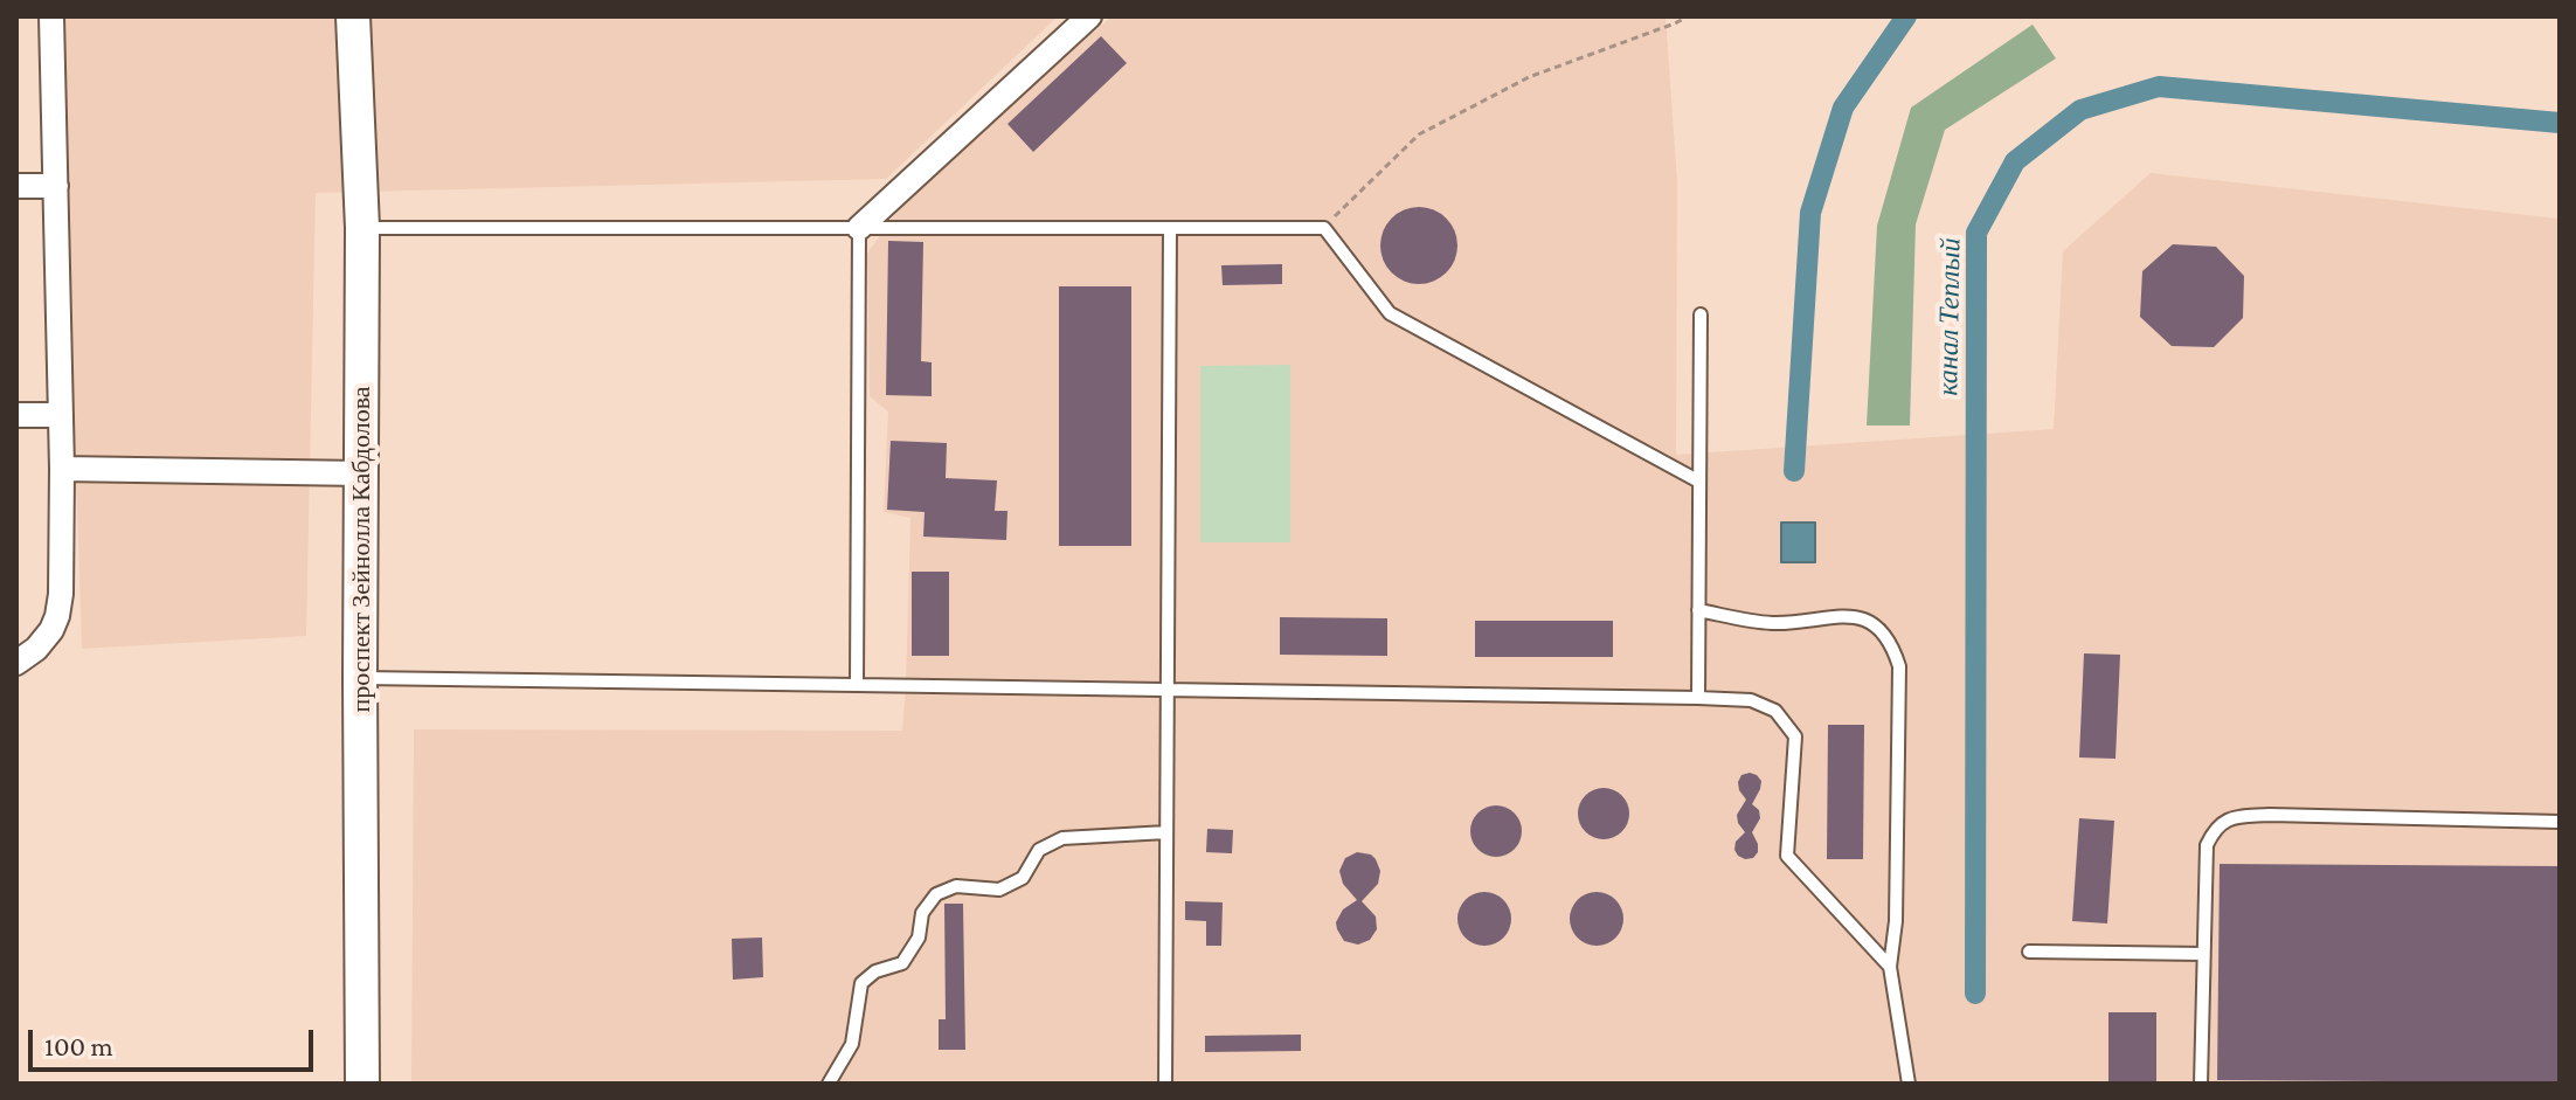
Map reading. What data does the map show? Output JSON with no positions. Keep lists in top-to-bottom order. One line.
{"streets":{"main road":["проспект Зейнолла Кабдолова"]},"water":["канал Теплый"],"scale_bar":"100 m"}
